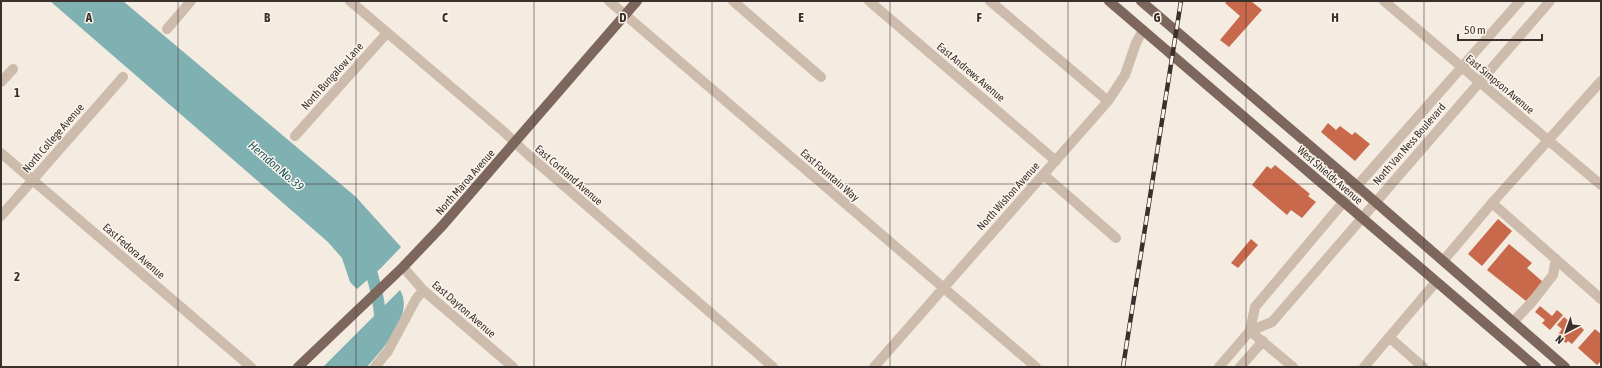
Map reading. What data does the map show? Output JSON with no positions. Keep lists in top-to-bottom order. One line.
{"streets":{"main road":["West Shields Avenue","North Maroa Avenue"],"street":["East Andrews Avenue","North Bungalow Lane","East Simpson Avenue","North College Avenue","North Van Ness Boulevard","East Cortland Avenue","East Fountain Way","North Wishon Avenue","East Fedora Avenue","East Dayton Avenue"]},"crossings":[["East Andrews Avenue","North Wishon Avenue"],["North Bungalow Lane","East Cortland Avenue"],["East Simpson Avenue","North Van Ness Boulevard"],["North College Avenue","East Fedora Avenue"],["North Van Ness Boulevard","West Shields Avenue"],["East Cortland Avenue","North Maroa Avenue"],["East Fountain Way","North Maroa Avenue"],["East Fountain Way","North Wishon Avenue"],["West Shields Avenue","North Wishon Avenue"],["North Maroa Avenue","East Dayton Avenue"]],"water":["Herndon No. 39"],"scale_bar":"50 m","north":"bottom left","grid":{"columns":["A","B","C","D","E","F","G","H"],"rows":["1","2"]}}
